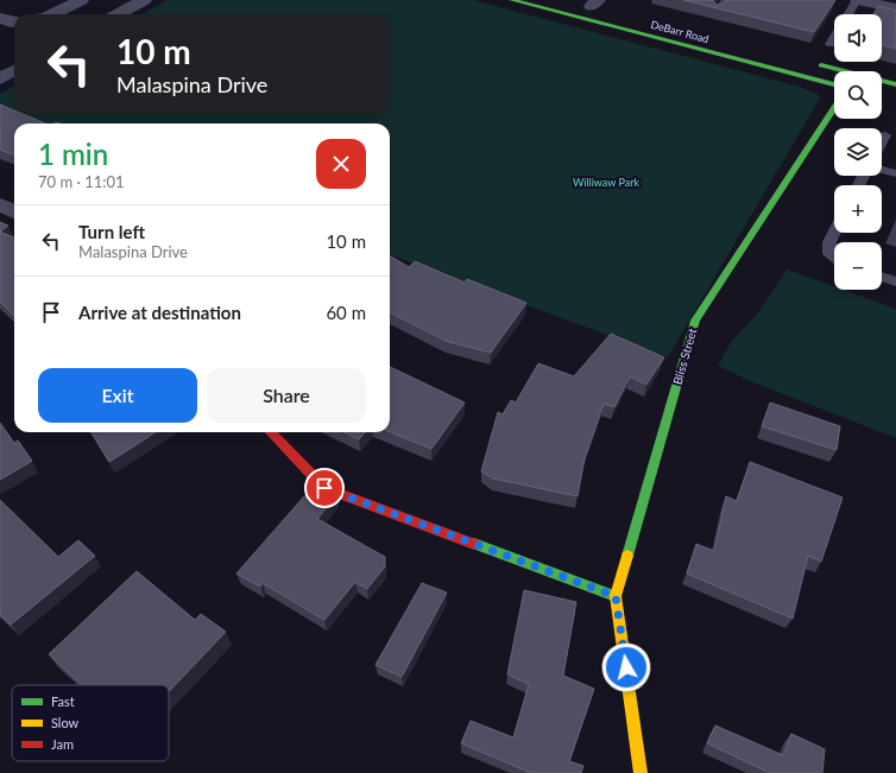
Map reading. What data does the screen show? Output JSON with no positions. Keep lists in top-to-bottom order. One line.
{"streets":{"street":["DeBarr Road","Bliss Street"]},"parks":["Williwaw Park"],"legend":["Fast","Slow","Jam"],"page":{"map_buttons":["+","−"],"turn":["10 m","Malaspina Drive"],"heading":["1 min","70 m · 11:01"],"list":[{"name":"Turn left","note":"Malaspina Drive","value":"10 m"},{"name":"Arrive at destination","value":"60 m"}],"buttons":["Exit","Share"]}}
